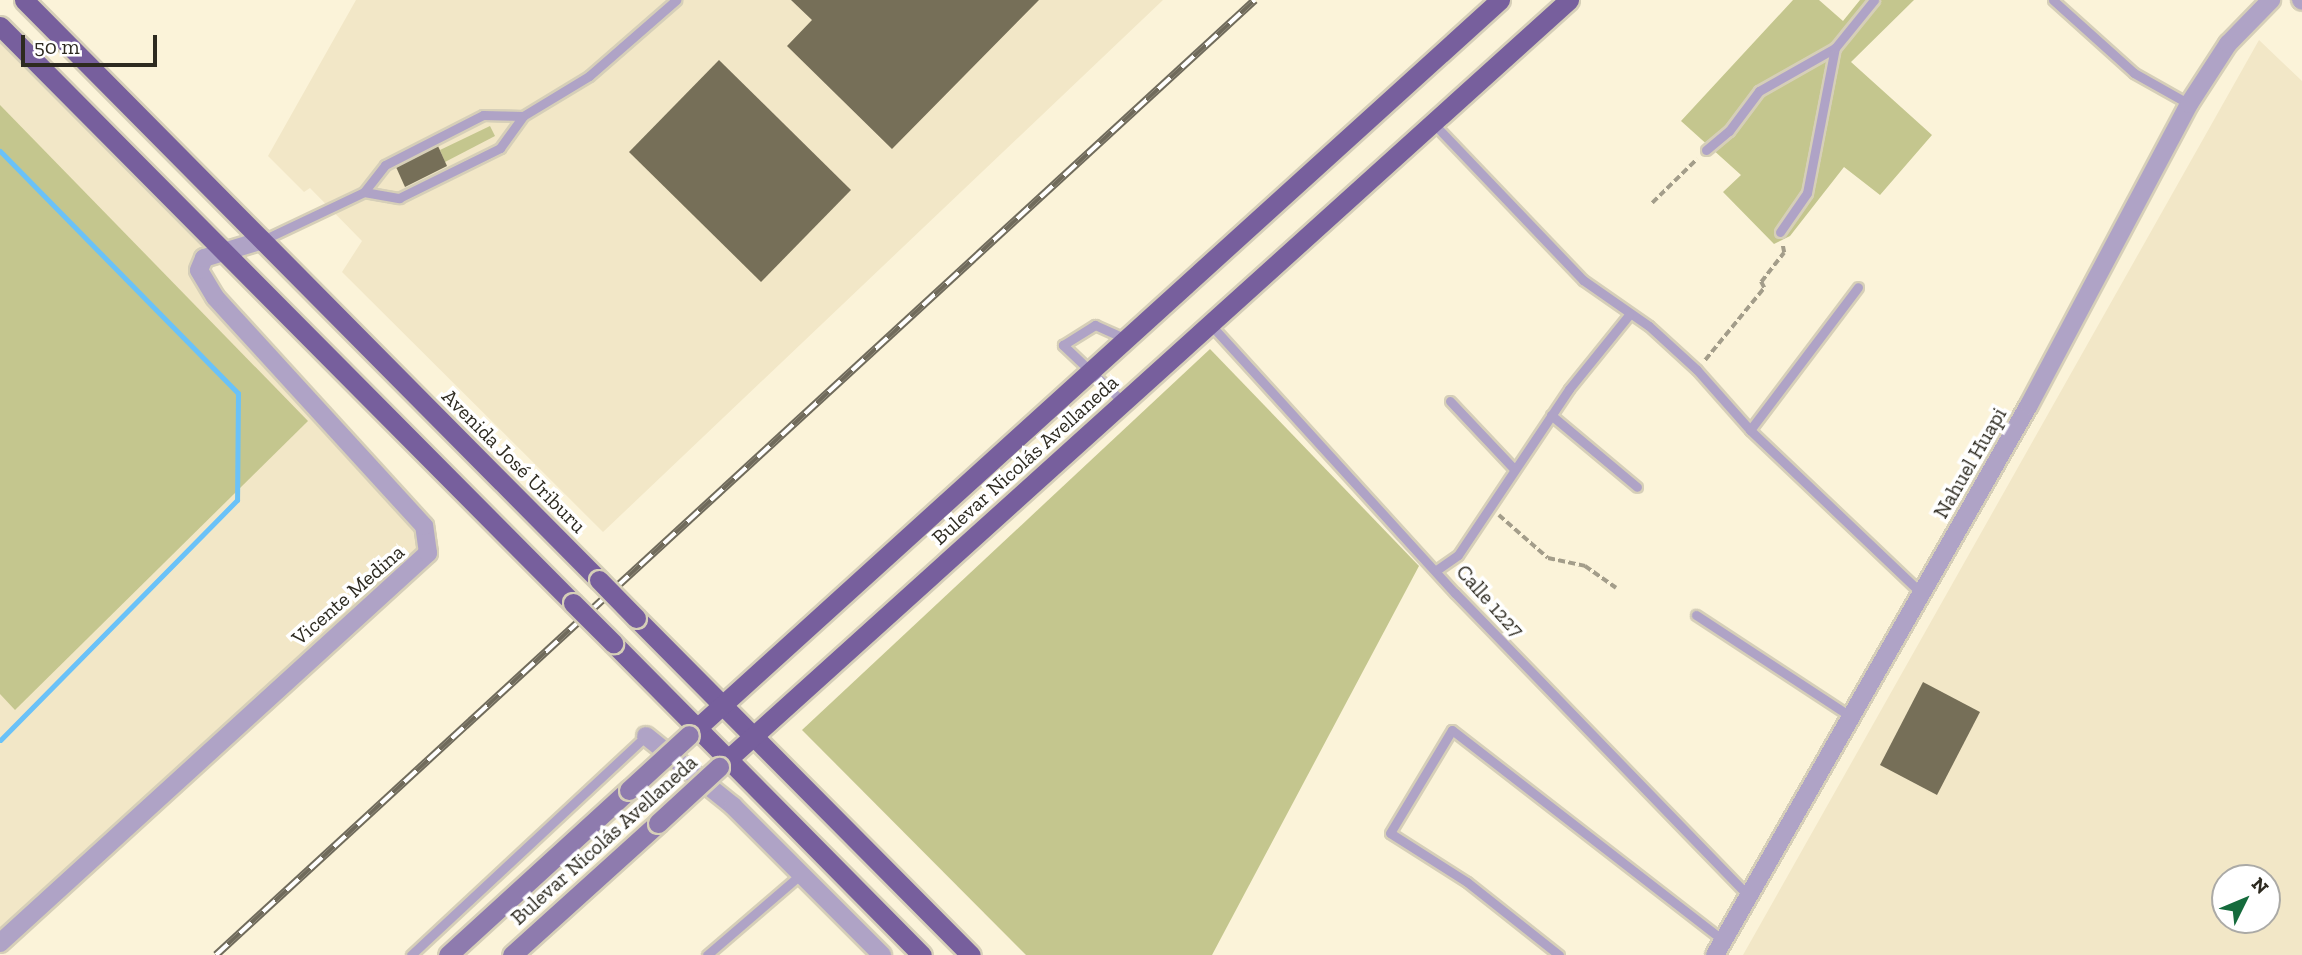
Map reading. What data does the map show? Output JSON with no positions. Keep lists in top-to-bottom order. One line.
{"streets":{"main road":["Bulevar Nicolás Avellaneda","Avenida José Uriburu"],"street":["Nahuel Huapi","Vicente Medina"],"lane":["Calle 1227"]},"crossings":[["Bulevar Nicolás Avellaneda","Avenida José Uriburu"],["Bulevar Nicolás Avellaneda","Calle 1227"],["Nahuel Huapi","Calle 1227"]],"scale_bar":"50 m","north":"top right"}
